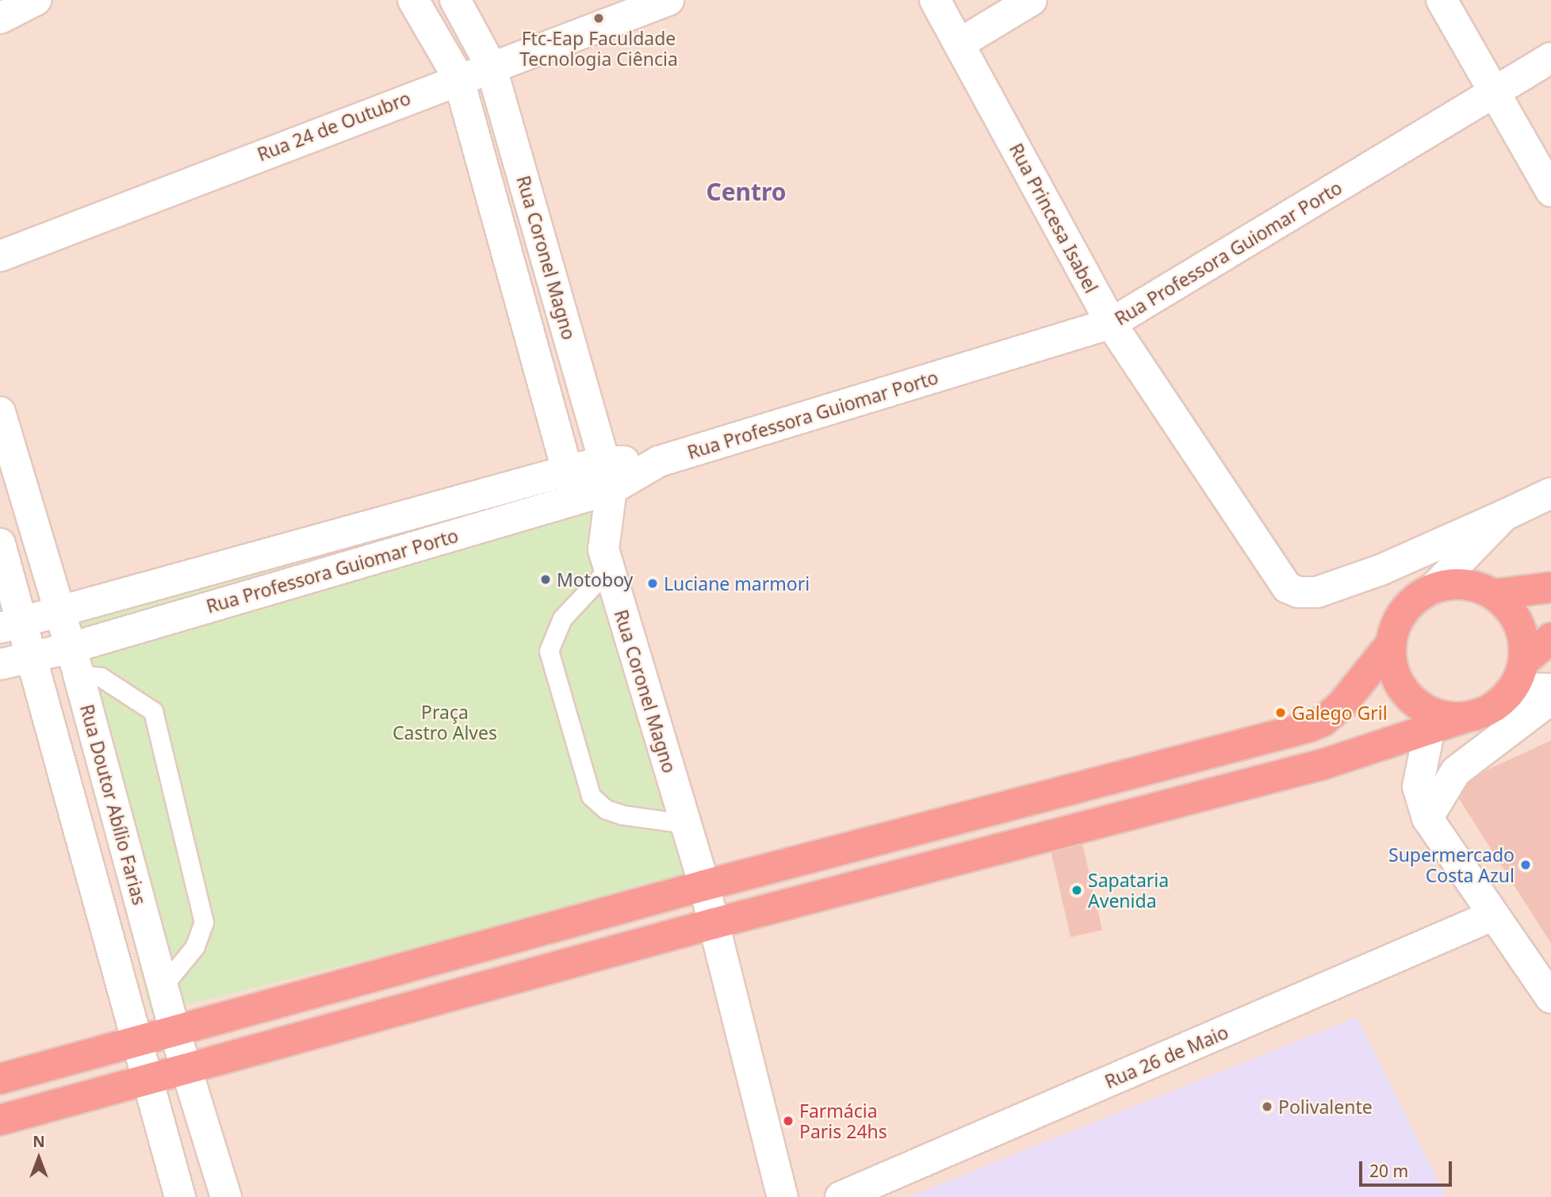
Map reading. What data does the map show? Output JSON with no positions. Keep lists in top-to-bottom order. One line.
{"streets":{"street":["Rua 24 de Outubro","Rua Princesa Isabel","Rua Professora Guiomar Porto","Rua Coronel Magno","Rua Doutor Abílio Farias","Rua 26 de Maio"]},"crossings":[["Rua 24 de Outubro","Rua Coronel Magno"],["Rua Princesa Isabel","Rua Professora Guiomar Porto"],["Rua Professora Guiomar Porto","Rua Coronel Magno"],["Rua Professora Guiomar Porto","Rua Doutor Abílio Farias"]],"districts":["Centro"],"parks":["Praça Castro Alves"],"places":["Ftc-Eap Faculdade Tecnologia Ciência","Motoboy","Luciane marmori","Galego Gril","Supermercado Costa Azul","Sapataria Avenida","Polivalente","Farmácia Paris 24hs"],"scale_bar":"20 m","north":"top"}
